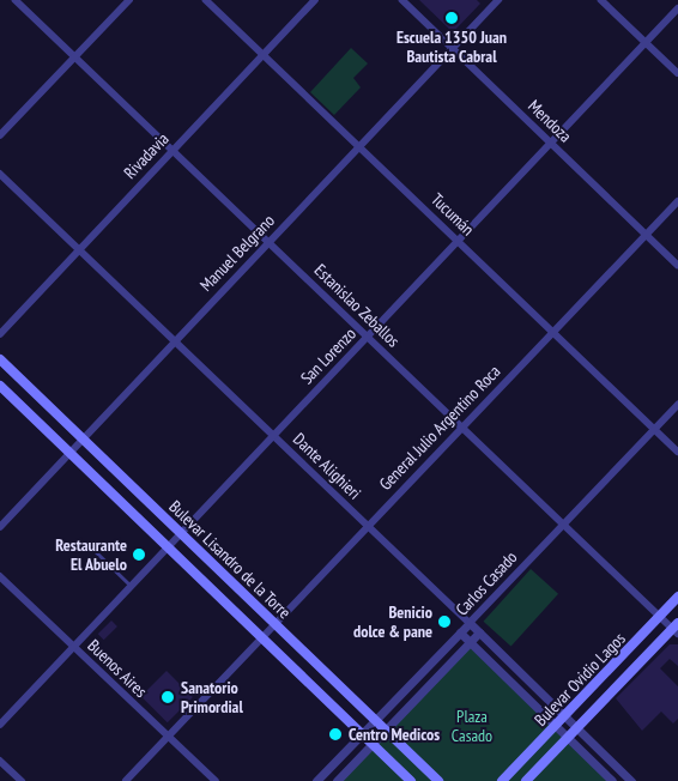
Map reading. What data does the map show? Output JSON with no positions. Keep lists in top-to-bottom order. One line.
{"streets":{"main road":["Bulevar Lisandro de la Torre","Bulevar Ovidio Lagos"],"street":["Mendoza","Rivadavia","Tucumán","Manuel Belgrano","Estanislao Zeballos","San Lorenzo","General Julio Argentino Roca","Dante Alighieri","Carlos Casado","Buenos Aires"]},"crossings":[["Mendoza","Manuel Belgrano"],["Mendoza","San Lorenzo"],["Mendoza","General Julio Argentino Roca"],["Rivadavia","Tucumán"],["Rivadavia","Estanislao Zeballos"],["Rivadavia","Dante Alighieri"],["Tucumán","Manuel Belgrano"],["Tucumán","San Lorenzo"],["Tucumán","General Julio Argentino Roca"],["Tucumán","Carlos Casado"],["Manuel Belgrano","Estanislao Zeballos"],["Manuel Belgrano","Dante Alighieri"],["Manuel Belgrano","Bulevar Lisandro de la Torre"],["Estanislao Zeballos","San Lorenzo"],["Estanislao Zeballos","General Julio Argentino Roca"],["Estanislao Zeballos","Carlos Casado"],["Estanislao Zeballos","Bulevar Ovidio Lagos"],["San Lorenzo","Dante Alighieri"],["San Lorenzo","Bulevar Lisandro de la Torre"],["San Lorenzo","Buenos Aires"],["General Julio Argentino Roca","Dante Alighieri"],["General Julio Argentino Roca","Bulevar Lisandro de la Torre"],["General Julio Argentino Roca","Buenos Aires"],["Dante Alighieri","Carlos Casado"],["Dante Alighieri","Bulevar Ovidio Lagos"],["Bulevar Lisandro de la Torre","Carlos Casado"]],"parks":["Plaza Casado"],"places":["Escuela 1350 Juan Bautista Cabral","Restaurante El Abuelo","Benicio dolce & pane","Sanatorio Primordial","Centro Medicos"]}
